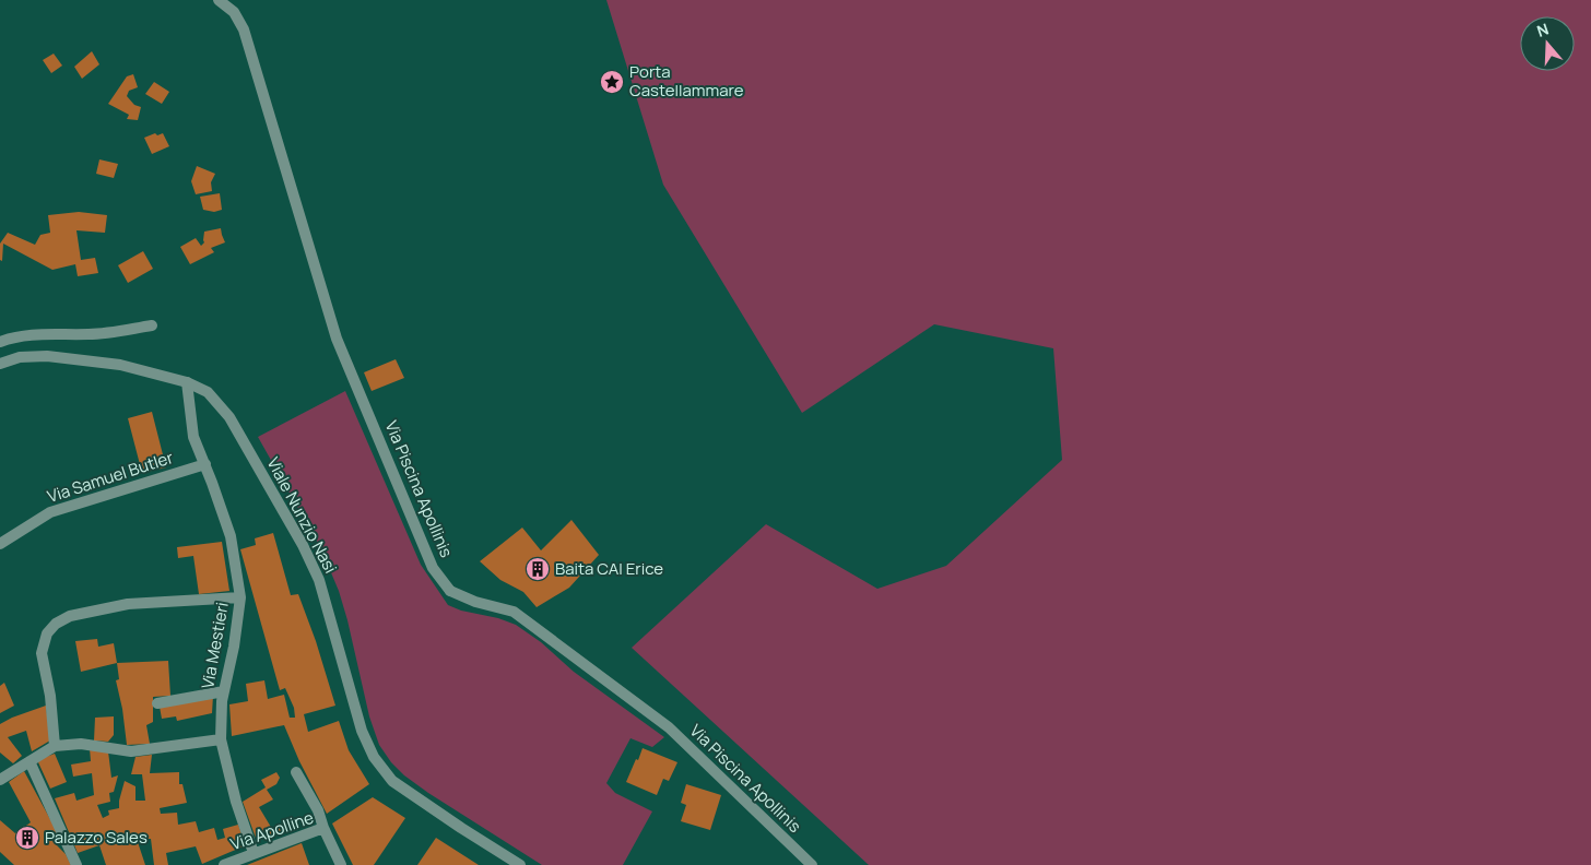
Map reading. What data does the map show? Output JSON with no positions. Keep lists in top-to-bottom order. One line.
{"streets":{"street":["Via Samuel Butler","Via Piscina Apollinis","Viale Nunzio Nasi","Via Mestieri","Via Apolline"]},"crossings":[["Via Samuel Butler","Via Mestieri"],["Viale Nunzio Nasi","Via Mestieri"],["Via Mestieri","Via Apolline"]],"places":{"place":["Porta Castellammare"],"building":["Baita CAI Erice","Palazzo Sales"]},"north":"top"}
